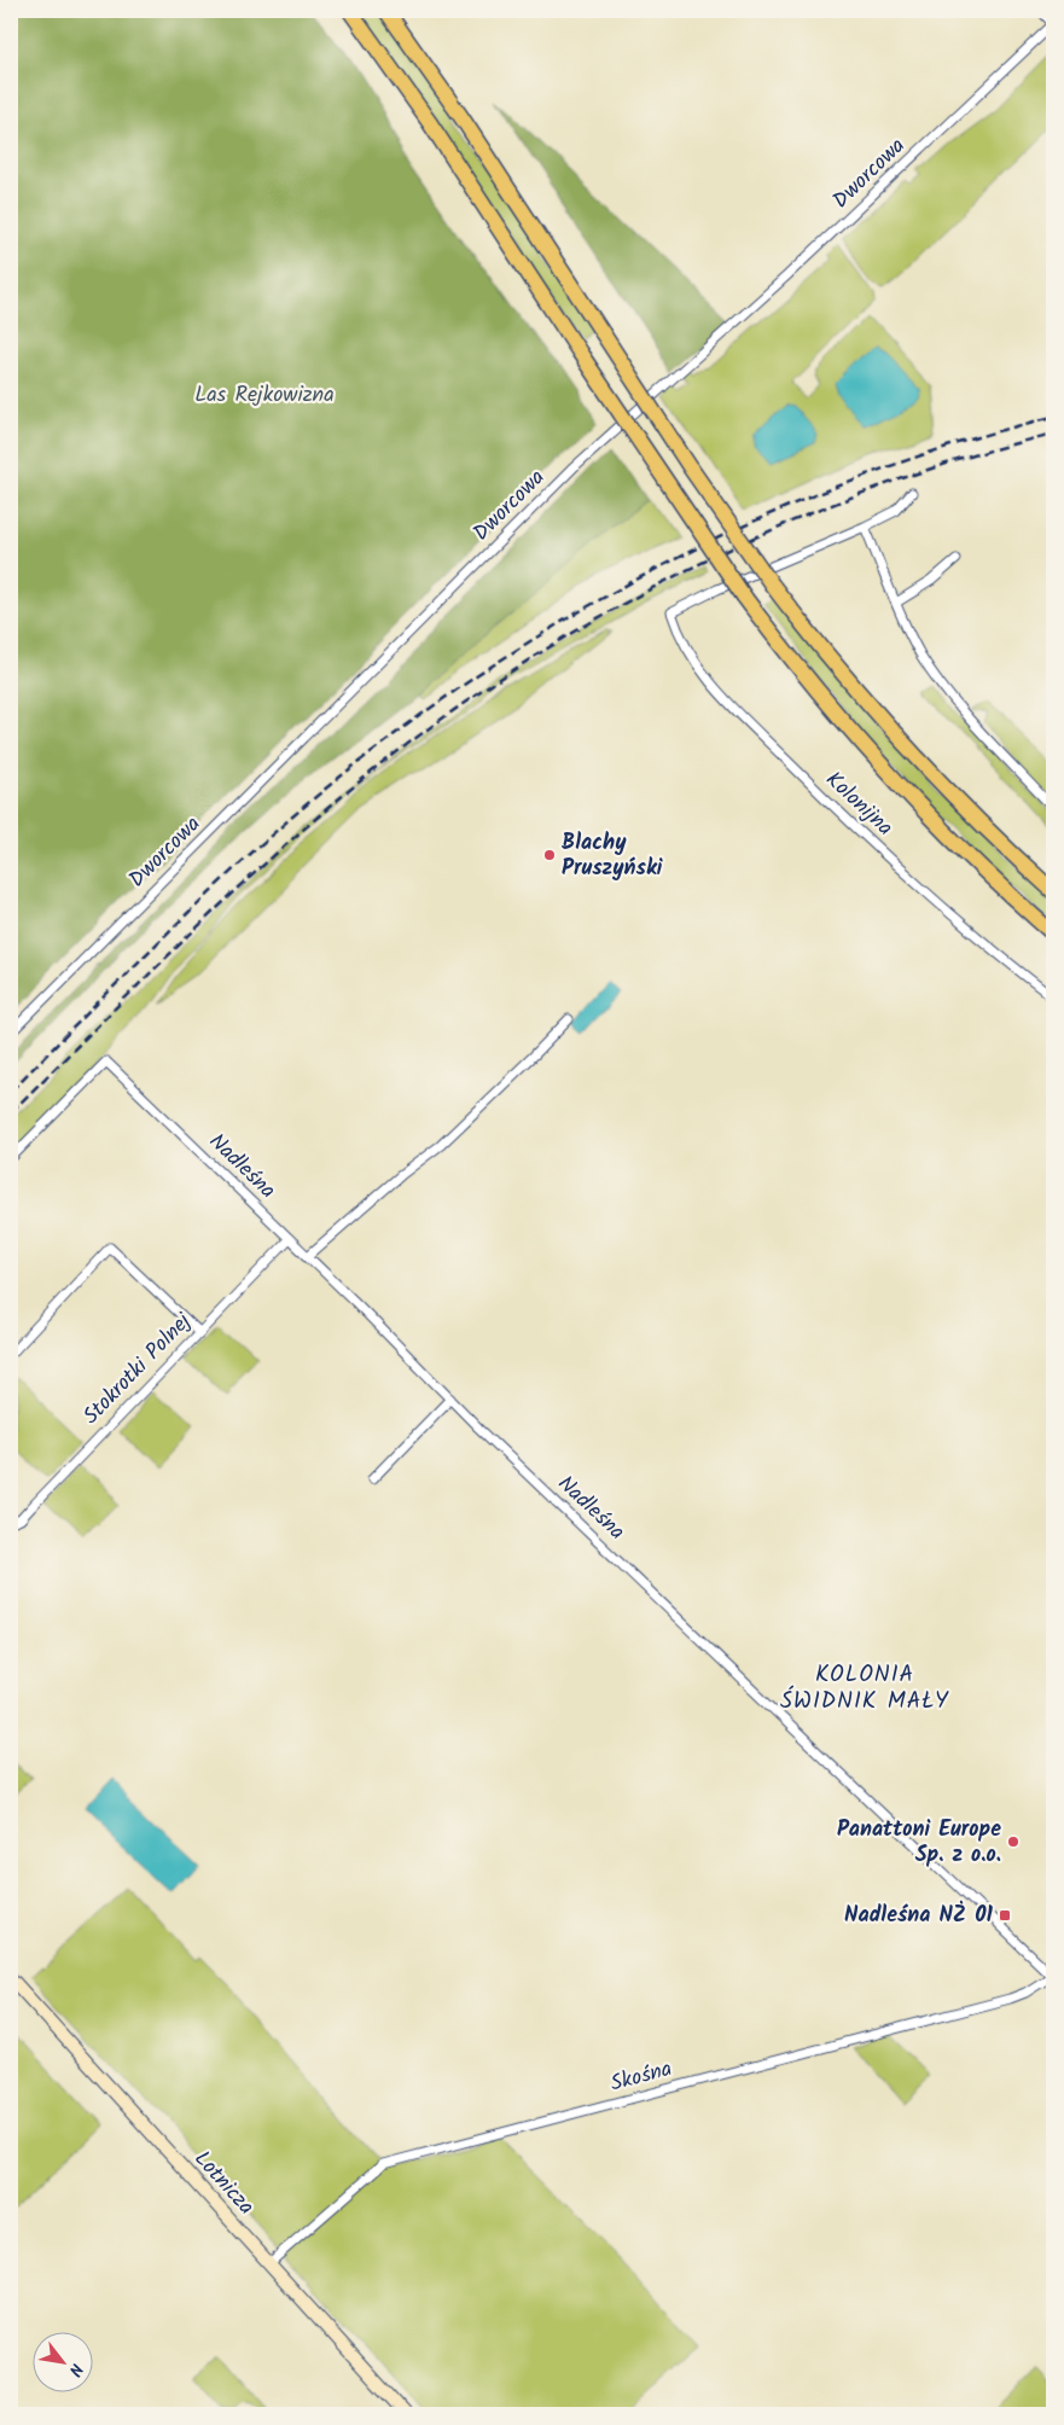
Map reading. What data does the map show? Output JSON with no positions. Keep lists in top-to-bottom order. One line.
{"streets":{"main road":["Lotnicza"],"street":["Dworcowa","Kolonijna","Nadleśna","Stokrotki Polnej","Skośna"]},"crossings":[["Nadleśna","Stokrotki Polnej"],["Nadleśna","Skośna"],["Skośna","Lotnicza"]],"districts":["KOLONIA ŚWIDNIK MAŁY"],"parks":["Las Rejkowizna"],"places":{"other":["Blachy Pruszyński","Panattoni Europe Sp. z o.o."],"transit":["Nadleśna NŻ 01"]},"north":"bottom right"}
